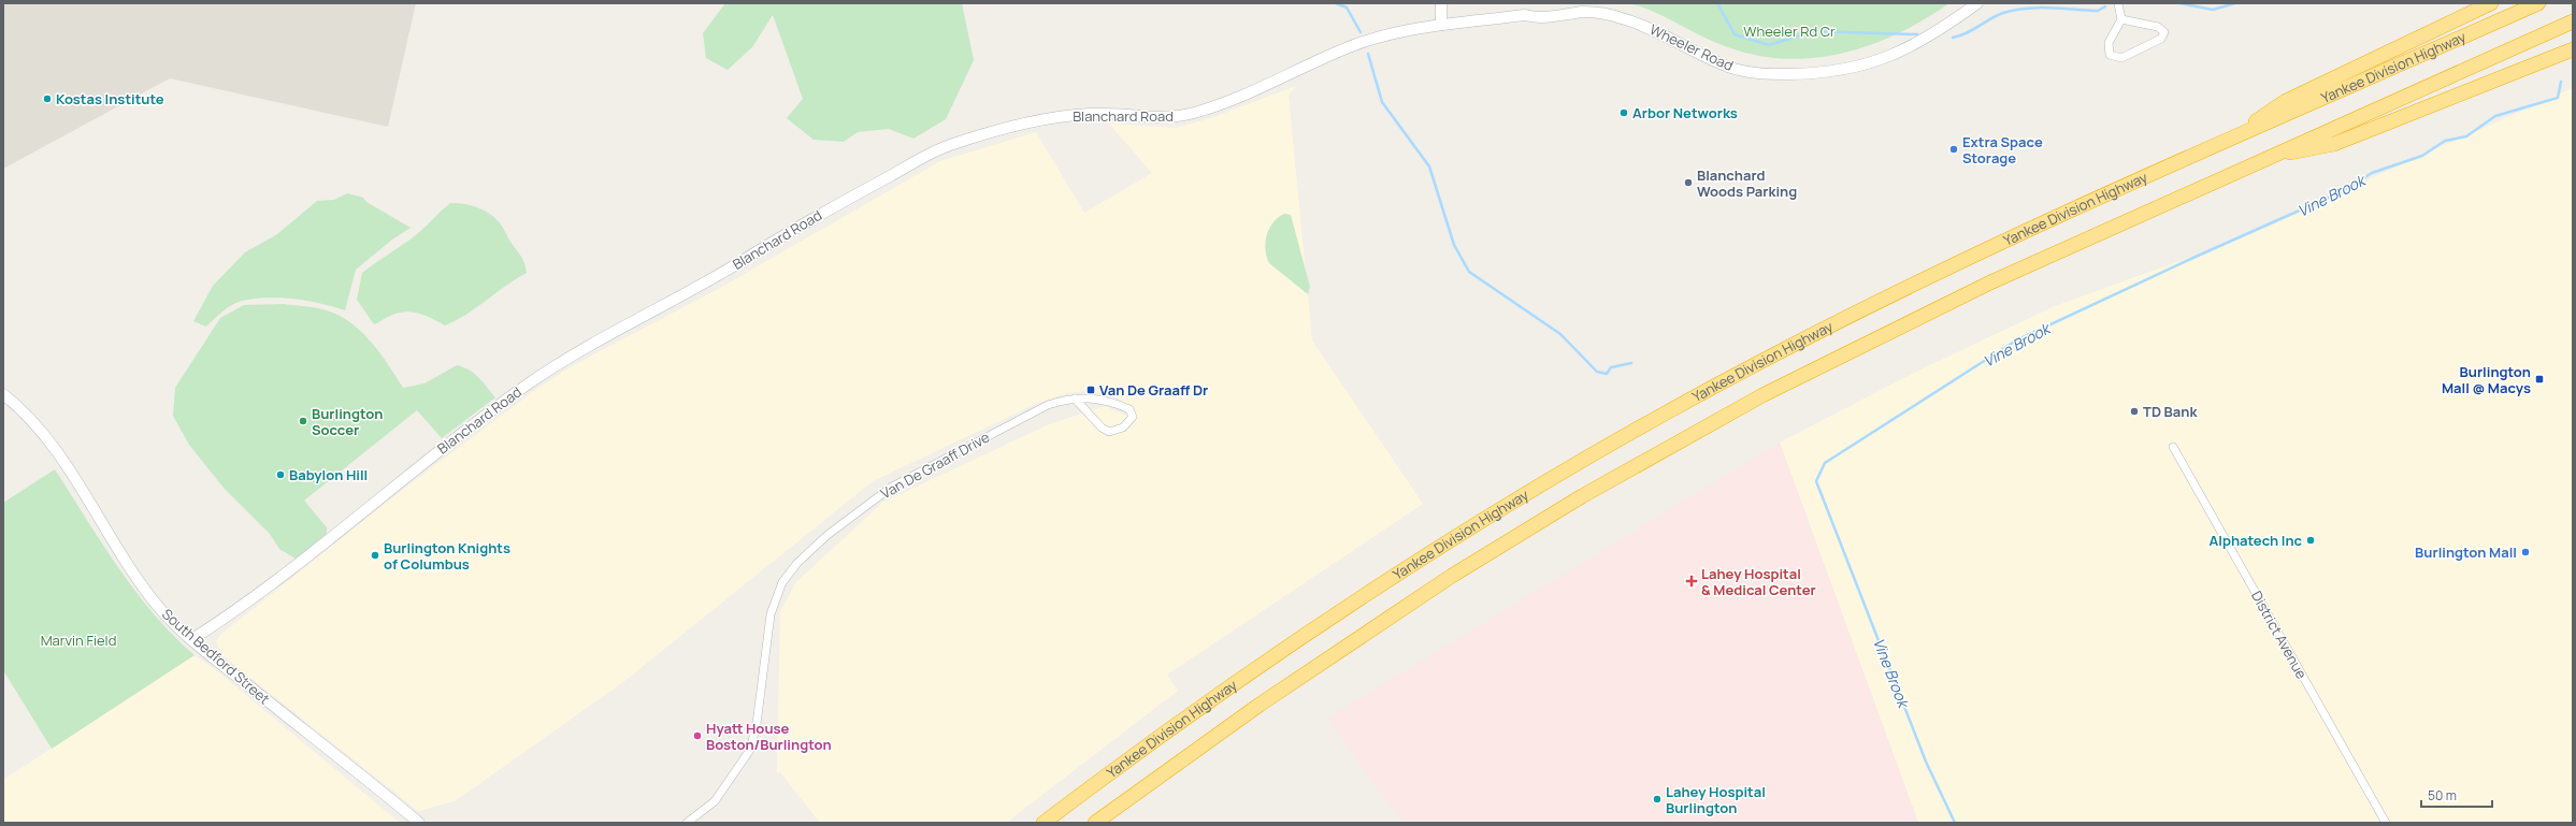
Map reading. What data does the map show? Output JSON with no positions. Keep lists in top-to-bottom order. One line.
{"streets":{"highway":["Yankee Division Highway"],"main road":["Wheeler Road","Blanchard Road","South Bedford Street"],"street":["Van De Graaff Drive","District Avenue"]},"crossings":[["Wheeler Road","Blanchard Road"],["Blanchard Road","South Bedford Street"]],"water":["Vine Brook"],"parks":["Wheeler Rd Cr","Marvin Field"],"places":{"other":["Kostas Institute","Arbor Networks","Extra Space Storage","Blanchard Woods Parking","TD Bank","Burlington Soccer","Babylon Hill","Alphatech Inc","Burlington Mall","Burlington Knights of Columbus","Hyatt House Boston/Burlington","Lahey Hospital Burlington"],"transit":["Burlington Mall @ Macys","Van De Graaff Dr"],"health":["Lahey Hospital & Medical Center"]},"scale_bar":"50 m"}
